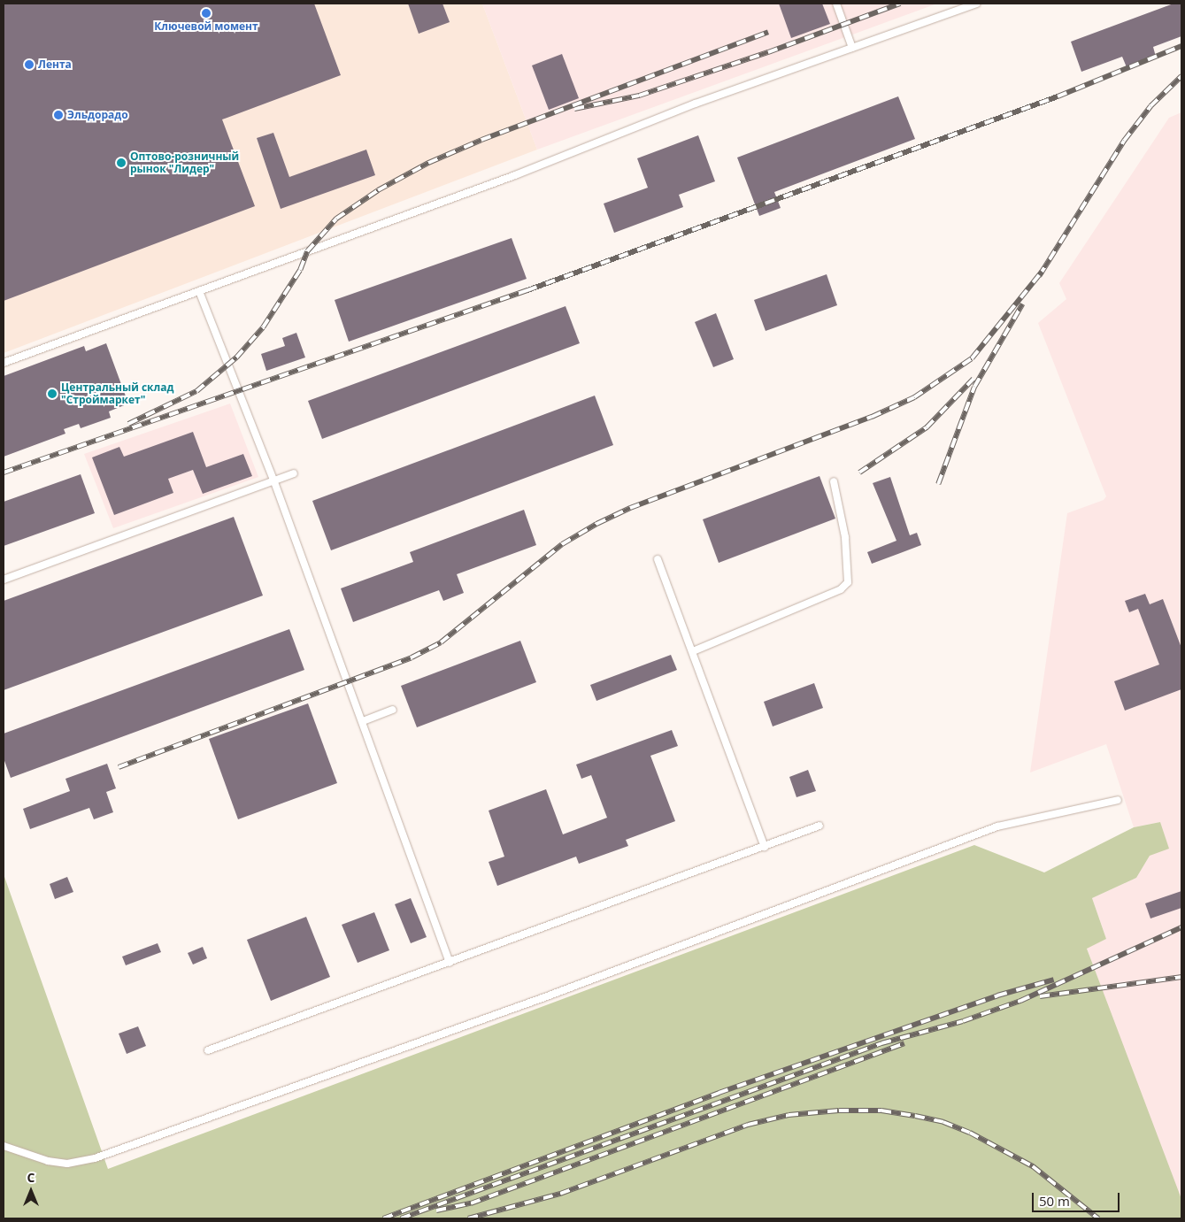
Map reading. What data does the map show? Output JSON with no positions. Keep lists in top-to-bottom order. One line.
{"places":["Ключевой момент","Лента","Эльдорадо","Оптово-розничный рынок \"Лидер\"","Центральный склад \"Строймаркет\""],"scale_bar":"50 m","north":"top"}
